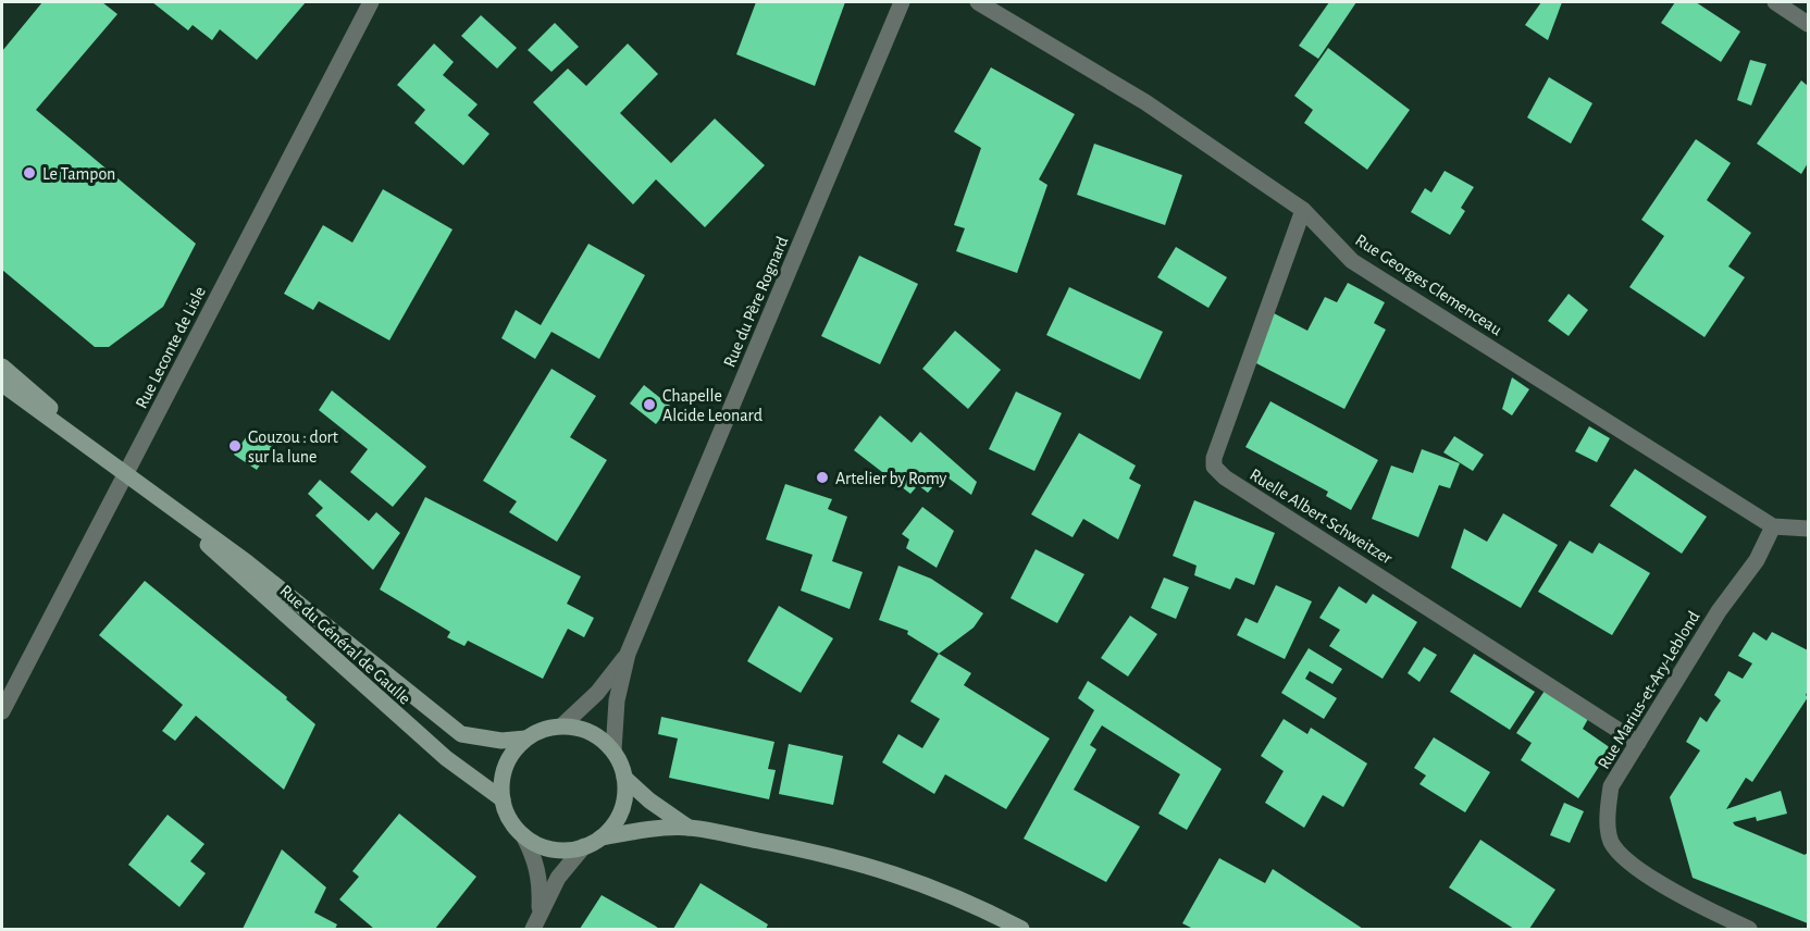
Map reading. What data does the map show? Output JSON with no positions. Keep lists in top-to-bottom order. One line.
{"streets":{"main road":["Rue du Général de Gaulle"],"street":["Rue Georges Clemenceau","Rue du Père Rognard","Rue Leconte de Lisle","Ruelle Albert Schweitzer","Rue Marius-et-Ary-Leblond"]},"crossings":[["Rue Georges Clemenceau","Ruelle Albert Schweitzer"],["Rue Georges Clemenceau","Rue Marius-et-Ary-Leblond"],["Rue du Père Rognard","Rue du Général de Gaulle"],["Rue Leconte de Lisle","Rue du Général de Gaulle"],["Ruelle Albert Schweitzer","Rue Marius-et-Ary-Leblond"]],"places":["Le Tampon","Chapelle Alcide Leonard","Gouzou : dort sur la lune","Artelier by Romy"]}
